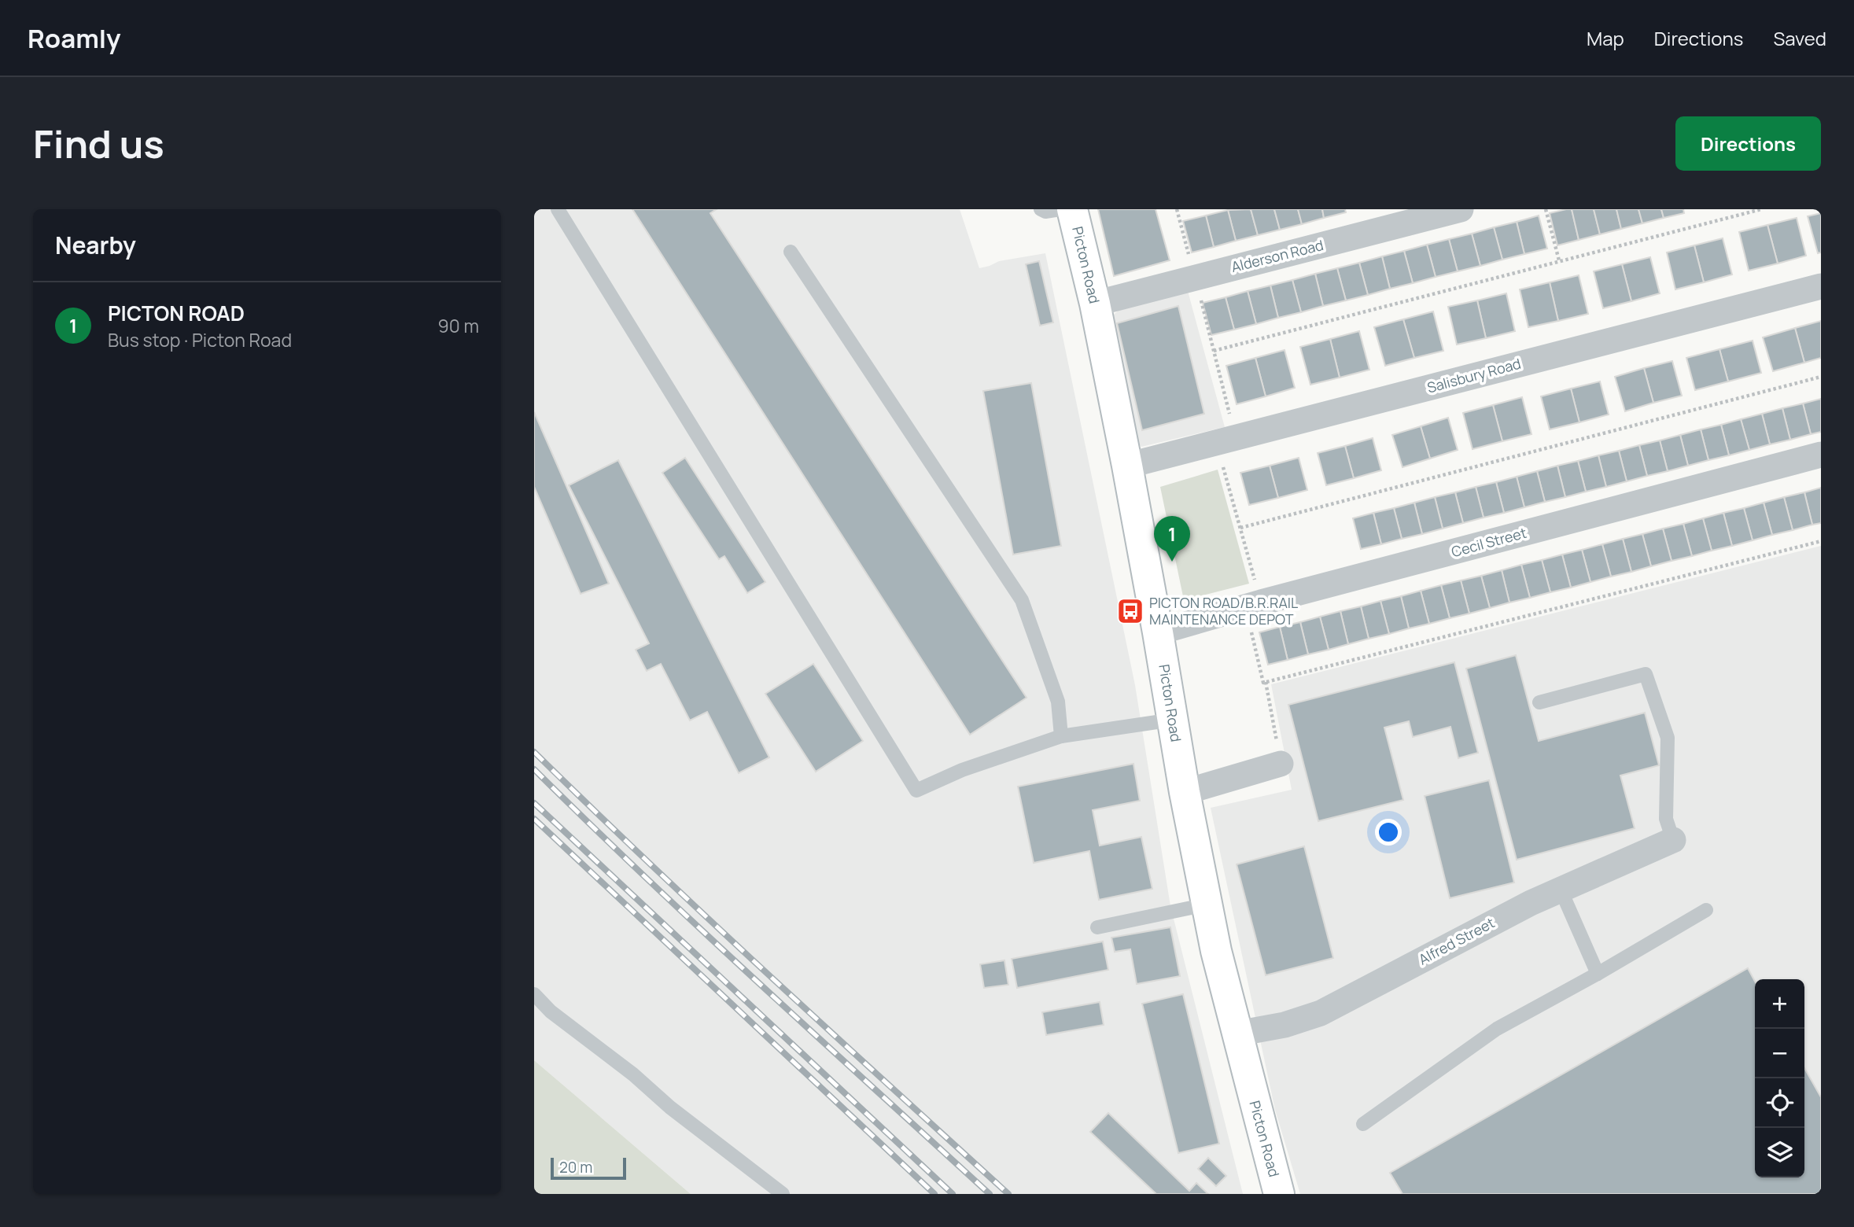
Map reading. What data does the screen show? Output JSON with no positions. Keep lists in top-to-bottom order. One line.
{"streets":{"main road":["Picton Road"],"street":["Alderson Road","Salisbury Road","Cecil Street","Alfred Street"]},"crossings":[["Alderson Road","Picton Road"],["Picton Road","Salisbury Road"],["Picton Road","Cecil Street"],["Picton Road","Alfred Street"]],"places":{"bus stop":["PICTON ROAD/B.R.RAIL MAINTENANCE DEPOT"]},"scale_bar":"20 m","page":{"header":"Roamly","nav":["Map","Directions","Saved"],"buttons":"Directions","title":"Find us","heading":"Nearby","list":[{"mark":"1","name":"PICTON ROAD","note":"Bus stop · Picton Road","value":"90 m"}],"pins":"1","map_buttons":["+","−"],"scale":"20 m"}}
